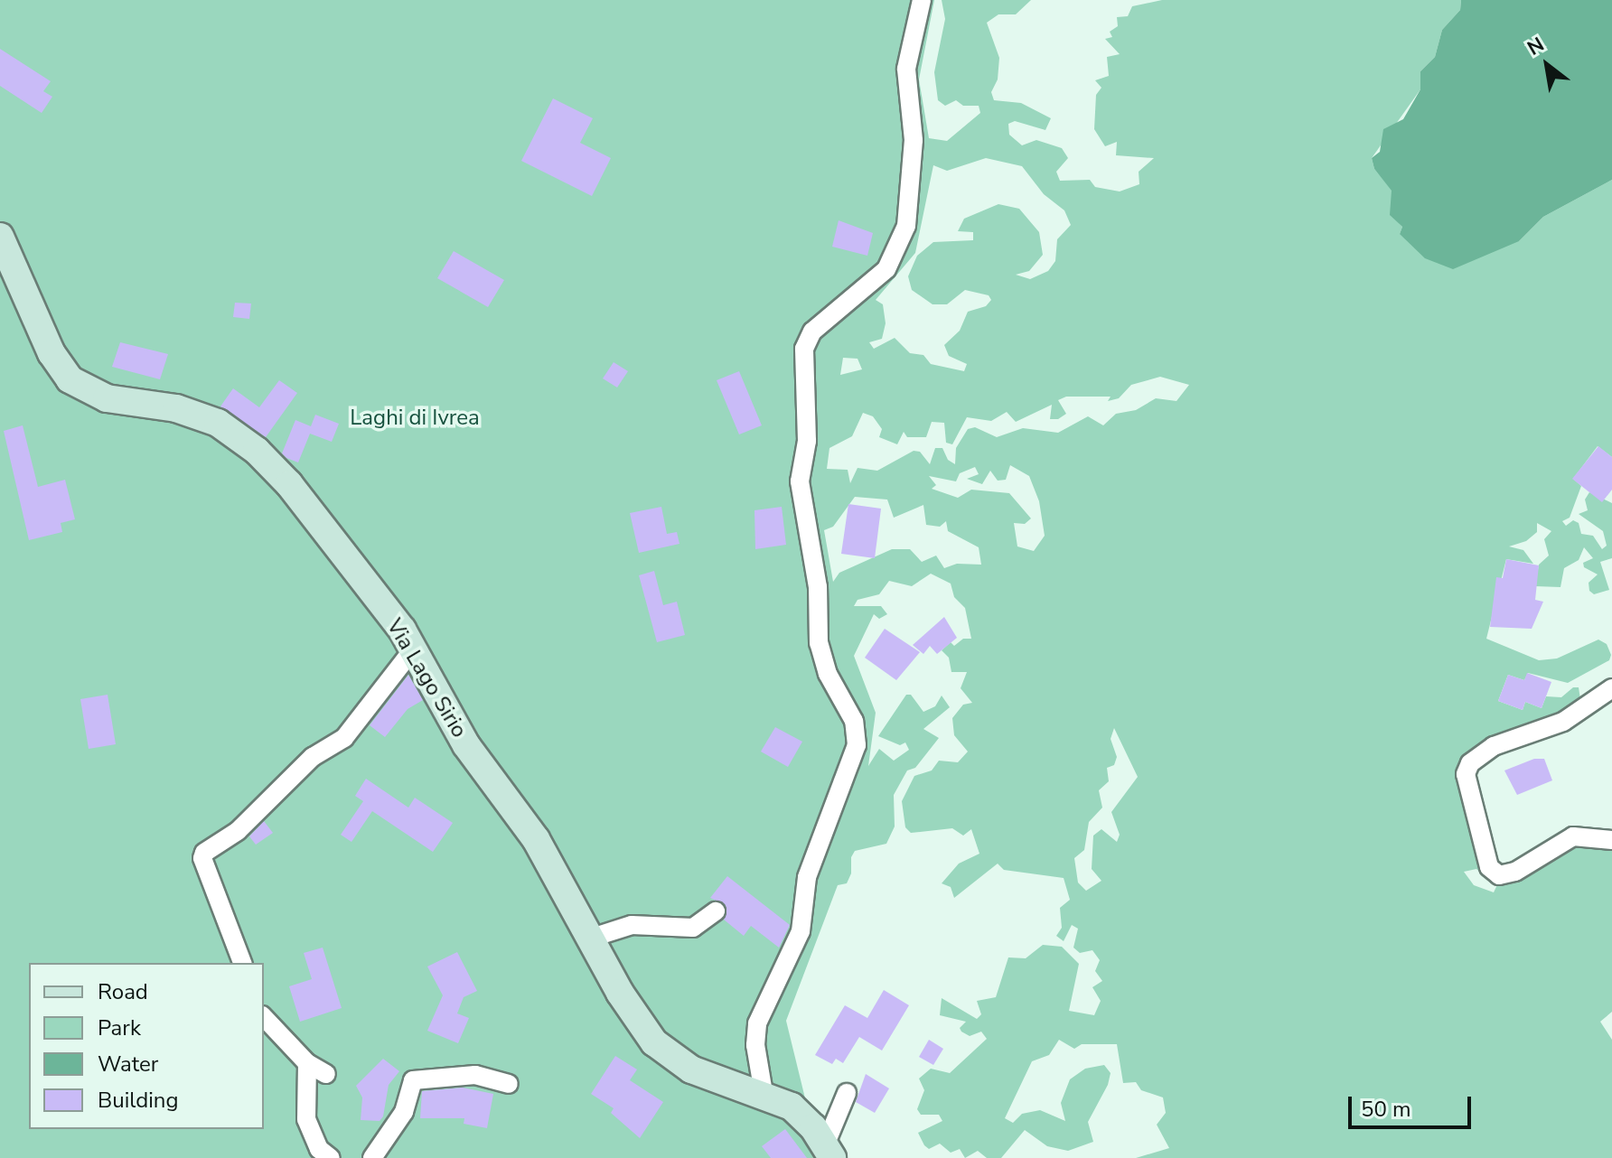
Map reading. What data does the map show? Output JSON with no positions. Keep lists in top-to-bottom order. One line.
{"streets":{"main road":["Via Lago Sirio"]},"parks":["Laghi di Ivrea"],"legend":["Road","Park","Water","Building"],"scale_bar":"50 m","north":"top left"}
